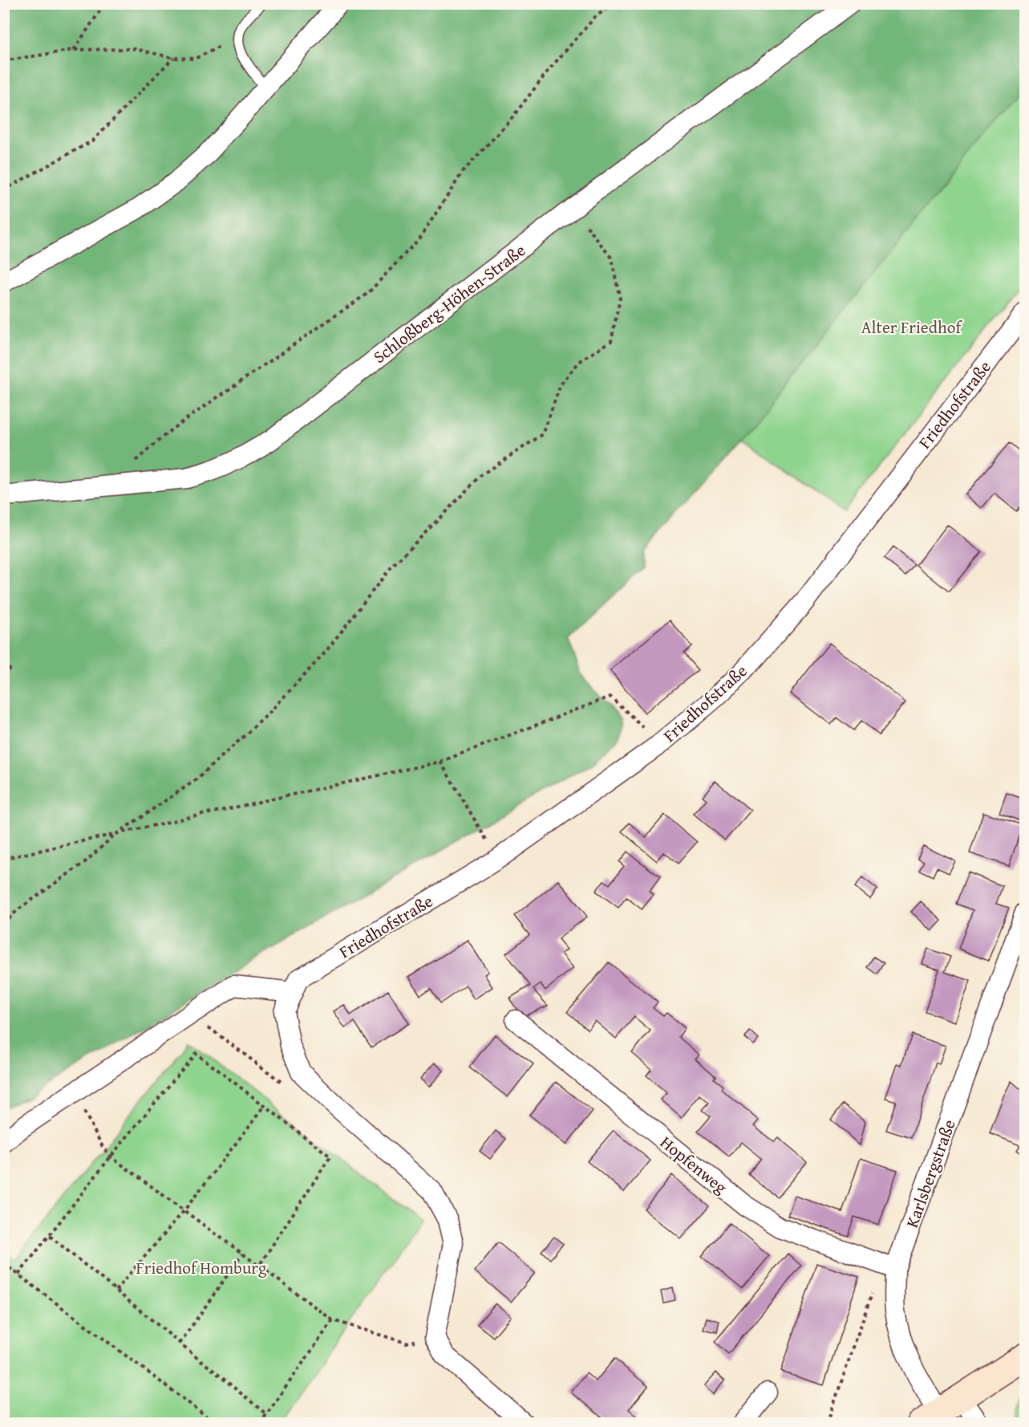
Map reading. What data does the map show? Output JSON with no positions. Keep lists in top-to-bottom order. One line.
{"streets":{"street":["Schloßberg-Höhen-Straße","Friedhofstraße","Hopfenweg","Karlsbergstraße"]},"crossings":[["Hopfenweg","Karlsbergstraße"]],"parks":["Alter Friedhof","Friedhof Homburg"]}
